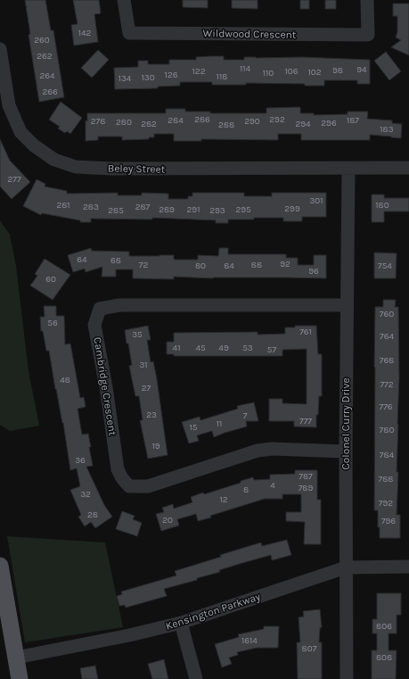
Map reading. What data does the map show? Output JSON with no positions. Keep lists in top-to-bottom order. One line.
{"streets":{"street":["Wildwood Crescent","Beley Street","Cambridge Crescent","Colonel Curry Drive","Kensington Parkway"]},"crossings":[["Beley Street","Colonel Curry Drive"],["Cambridge Crescent","Colonel Curry Drive"],["Colonel Curry Drive","Kensington Parkway"]],"house_numbers":["142","260","262","114","94","98","122","106","102","110","126","264","118","130","134","266","286","292","284","187","278","290","280","296","282","294","288","183","277","301","281","180","283","287","299","289","291","295","285","293","64","68","92","72","88","80","84","754","96","60","760","56","761","35","764","41","45","49","53","57","768","31","48","772","27","776","23","7","777","11","15","780","19","784","36","787","788","4","789","8","32","12","792","28","20","796","806","1614","807","808"]}
